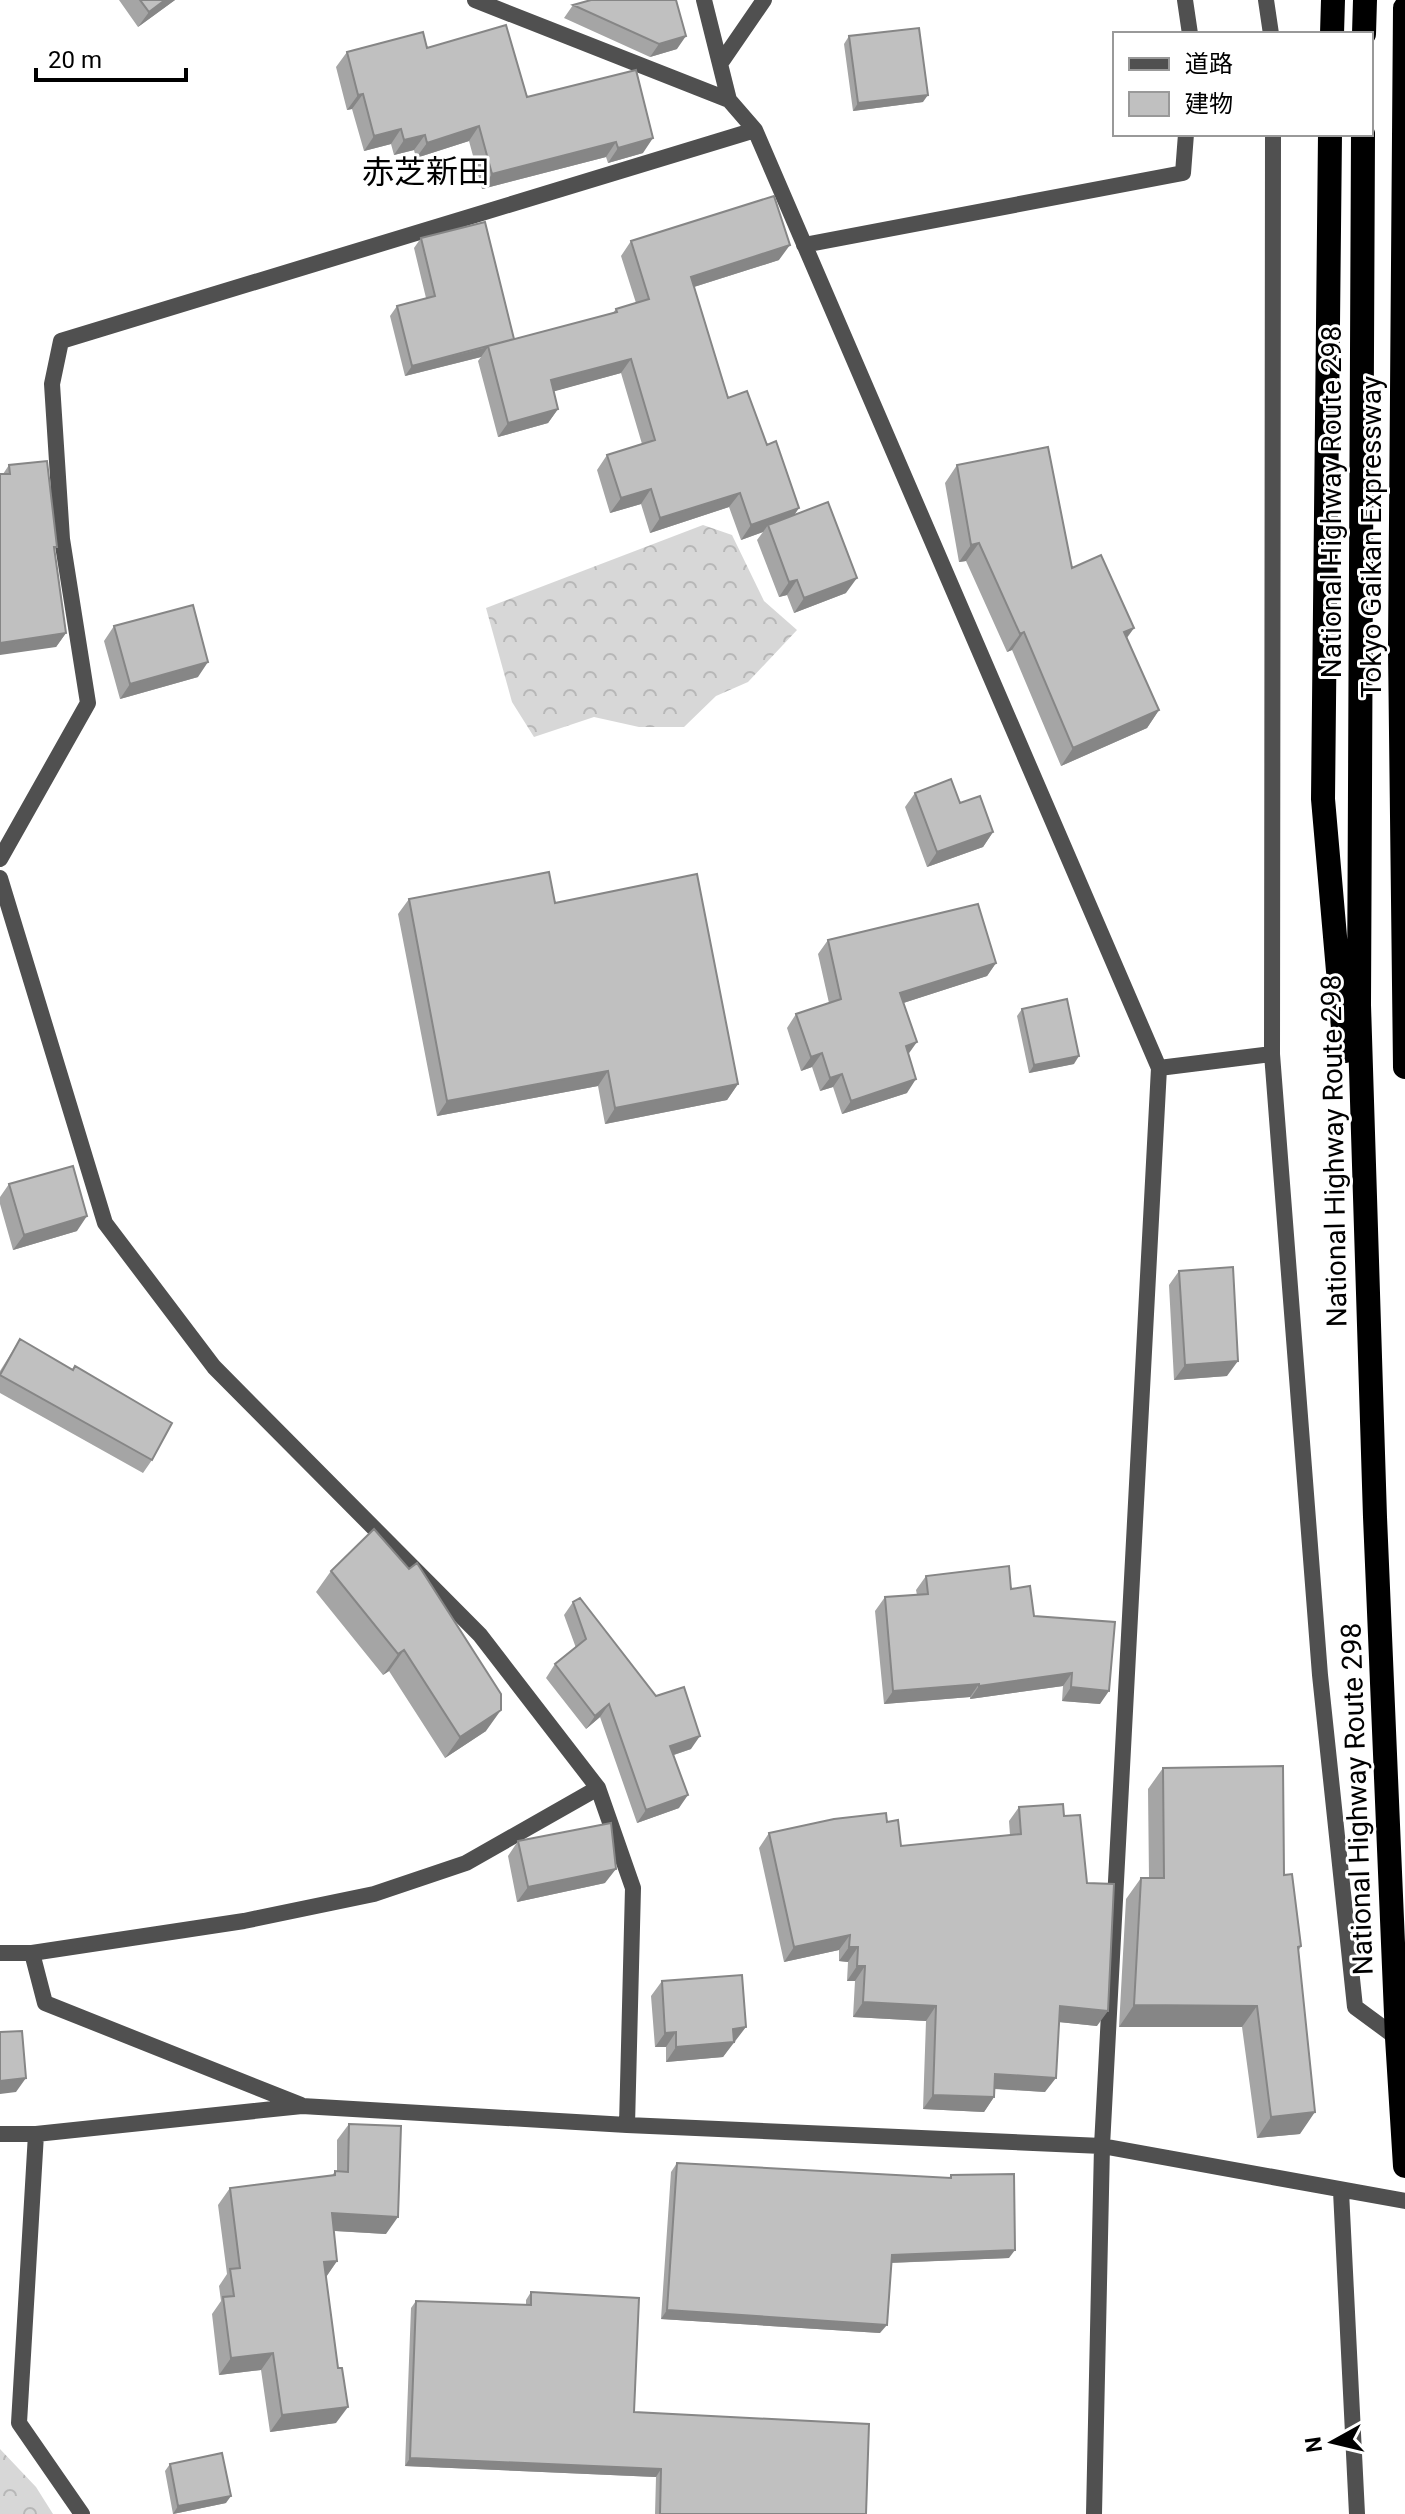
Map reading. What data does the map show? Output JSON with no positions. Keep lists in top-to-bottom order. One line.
{"streets":{"highway":["National Highway Route 298","Tokyo Gaikan Expressway"]},"districts":["赤芝新田"],"legend":["道路","建物"],"scale_bar":"20 m","north":"left"}
